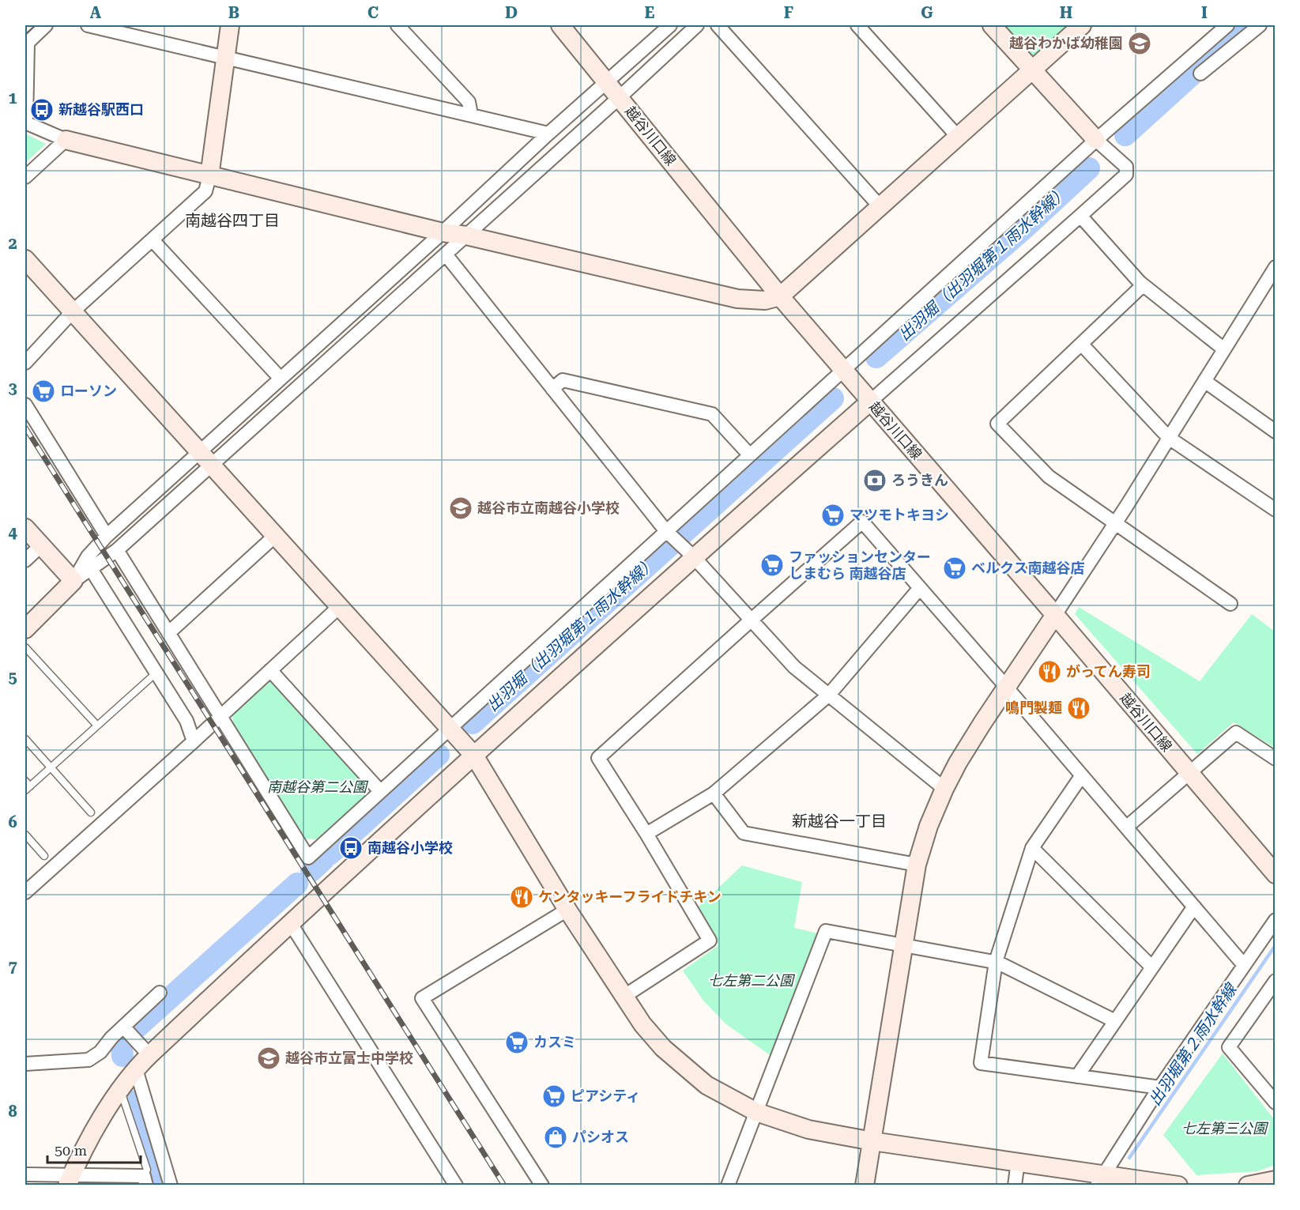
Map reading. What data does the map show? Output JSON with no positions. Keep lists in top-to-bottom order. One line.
{"streets":{"street":["越谷川口線"]},"districts":["南越谷四丁目","新越谷一丁目"],"water":["出羽堀（出羽堀第１雨水幹線）","出羽堀第２雨水幹線"],"parks":["南越谷第二公園","七左第二公園","七左第三公園"],"places":{"school or university":["越谷わかば幼稚園","越谷市立南越谷小学校","越谷市立富士中学校"],"bus stop":["新越谷駅西口","南越谷小学校"],"supermarket":["ローソン","マツモトキヨシ","ファッションセンター しまむら 南越谷店","ベルクス南越谷店","カスミ","ピアシティ"],"bank":["ろうきん"],"restaurant":["がってん寿司","鳴門製麺","ケンタッキーフライドチキン"],"shop":["パシオス"]},"scale_bar":"50 m","grid":{"columns":["A","B","C","D","E","F","G","H","I"],"rows":["1","2","3","4","5","6","7","8"]}}
